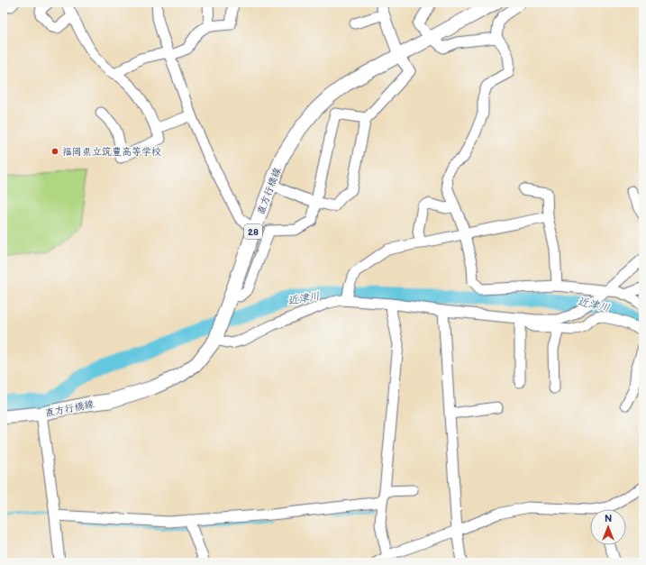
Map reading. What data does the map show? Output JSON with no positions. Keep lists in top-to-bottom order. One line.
{"streets":{"main road":["直方行橋線","28"]},"water":["近津川"],"places":["福岡県立筑豊高等学校"],"north":"top"}
